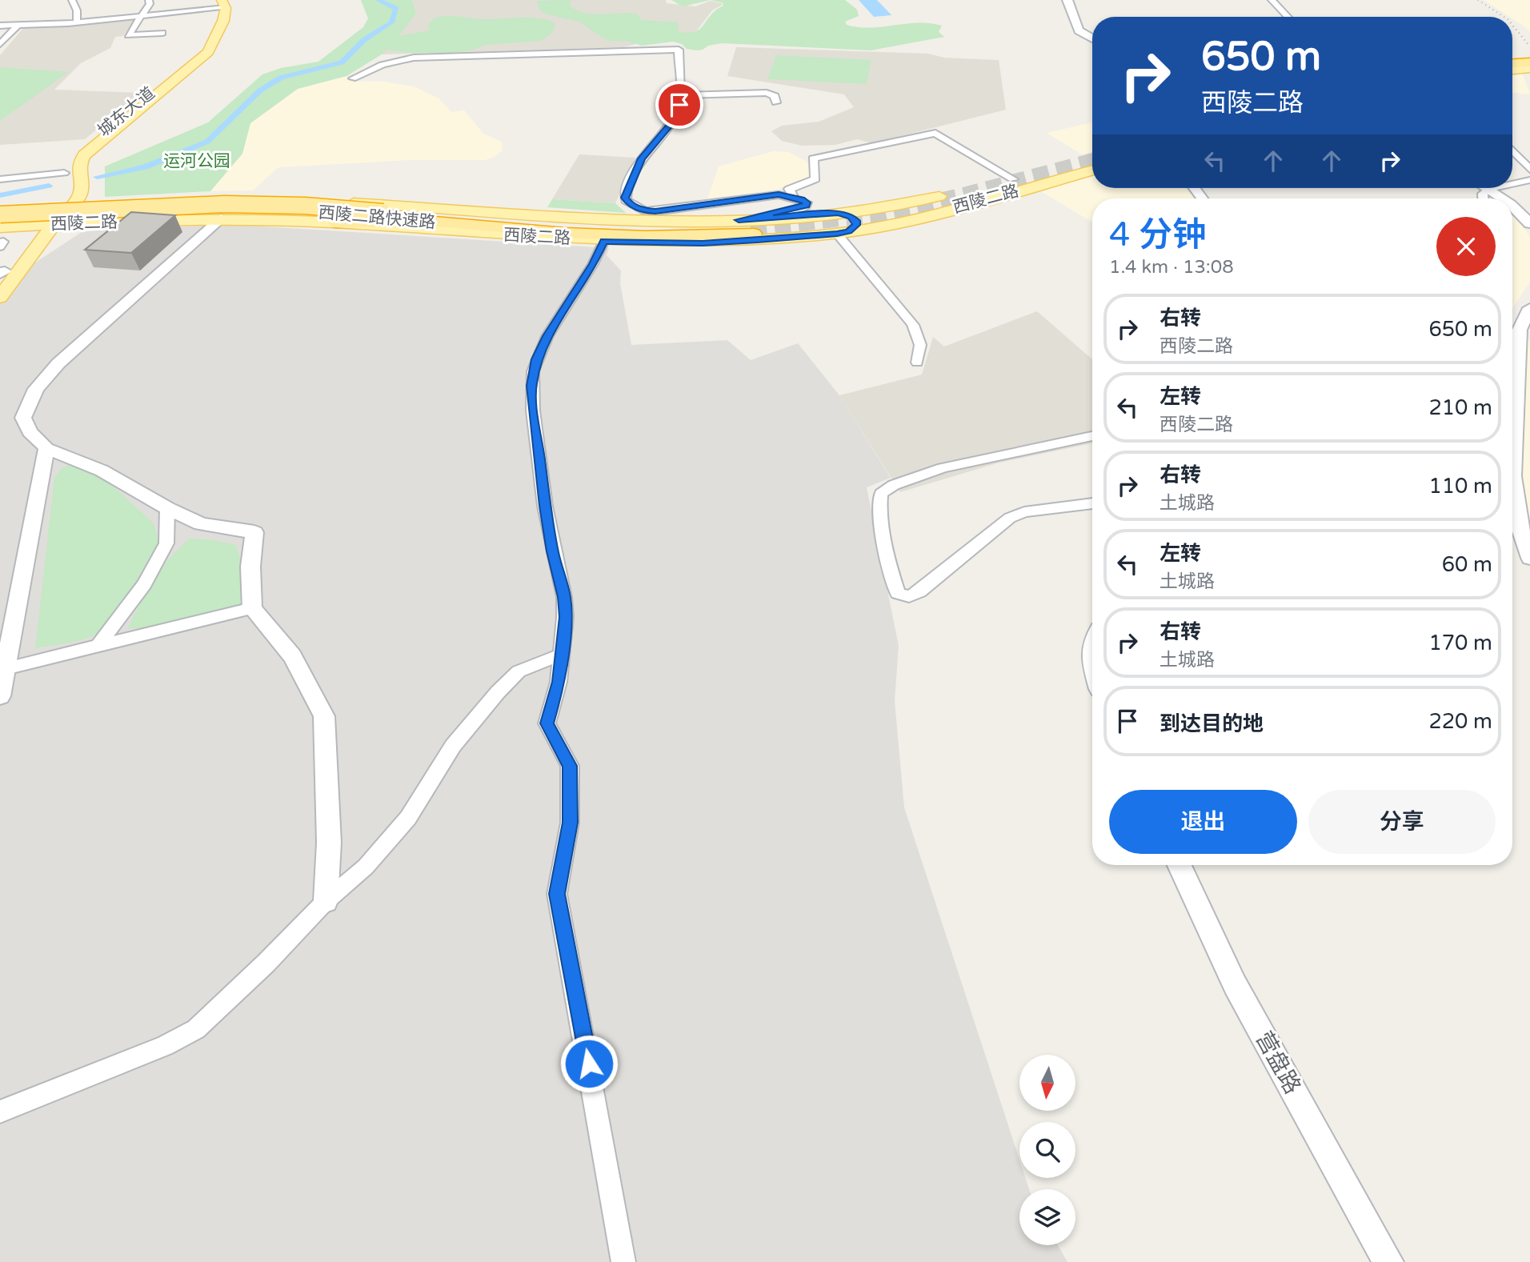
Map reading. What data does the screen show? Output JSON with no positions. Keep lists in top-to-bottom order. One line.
{"streets":{"highway":["西陵二路快速路"],"main road":["城东大道","西陵二路"],"street":["营盘路"]},"crossings":[["城东大道","西陵二路"],["西陵二路","西陵二路快速路"]],"parks":["运河公园"],"north":"bottom","page":{"turn":["650 m","西陵二路"],"heading":["4 分钟","1.4 km · 13:08"],"list":[{"name":"右转","note":"西陵二路","value":"650 m"},{"name":"左转","note":"西陵二路","value":"210 m"},{"name":"右转","note":"土城路","value":"110 m"},{"name":"左转","note":"土城路","value":"60 m"},{"name":"右转","note":"土城路","value":"170 m"},{"name":"到达目的地","value":"220 m"}],"buttons":["退出","分享"]}}
